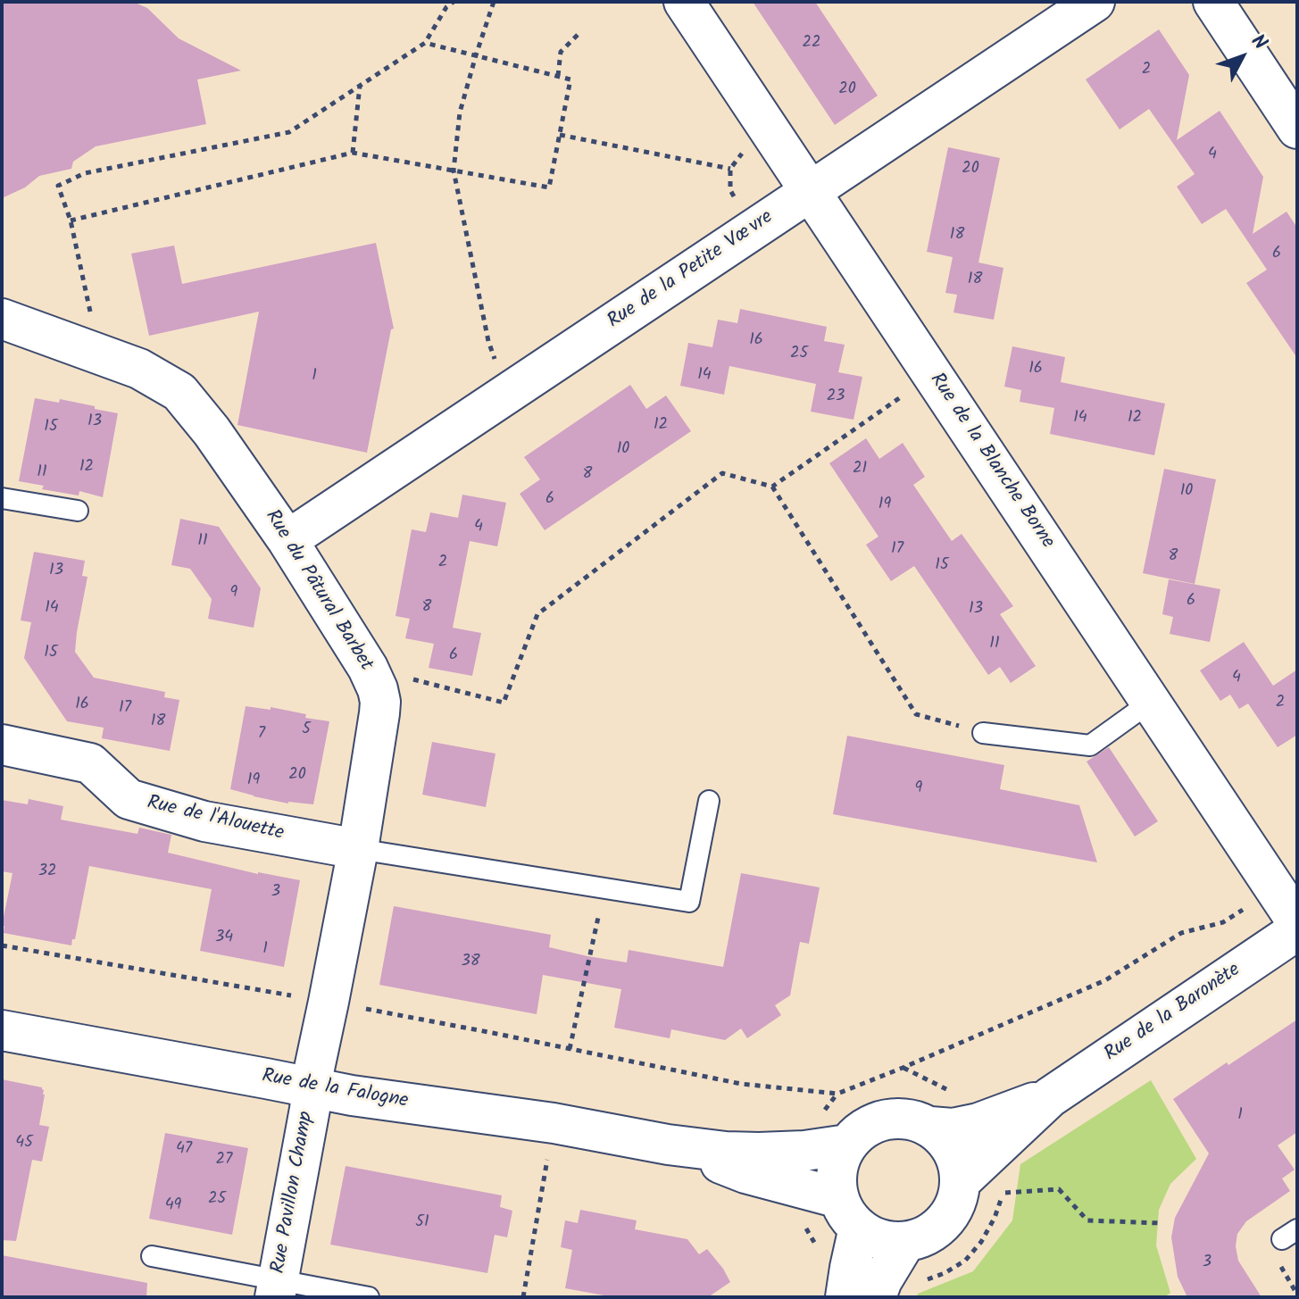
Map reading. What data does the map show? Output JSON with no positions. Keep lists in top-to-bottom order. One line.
{"streets":{"street":["Rue de la Petite Vœvre","Rue de la Blanche Borne","Rue du Pâtural Barbet","Rue de l'Alouette","Rue de la Baronète","Rue de la Falogne","Rue Pavillon Champ"]},"crossings":[["Rue de la Petite Vœvre","Rue de la Blanche Borne"],["Rue de la Petite Vœvre","Rue du Pâtural Barbet"],["Rue du Pâtural Barbet","Rue de l'Alouette"],["Rue du Pâtural Barbet","Rue de la Falogne"],["Rue du Pâtural Barbet","Rue Pavillon Champ"],["Rue de la Baronète","Rue de la Falogne"],["Rue de la Falogne","Rue Pavillon Champ"]],"house_numbers":["22","2","20","4","20","18","6","18","16","25","16","14","1","23","14","12","13","12","15","10","12","21","11","8","10","6","19","4","11","17","8","2","15","13","9","6","8","14","13","11","15","6","4","2","16","17","18","5","7","20","19","9","32","3","34","1","38","1","45","47","27","25","49","51","3"],"north":"top right"}
